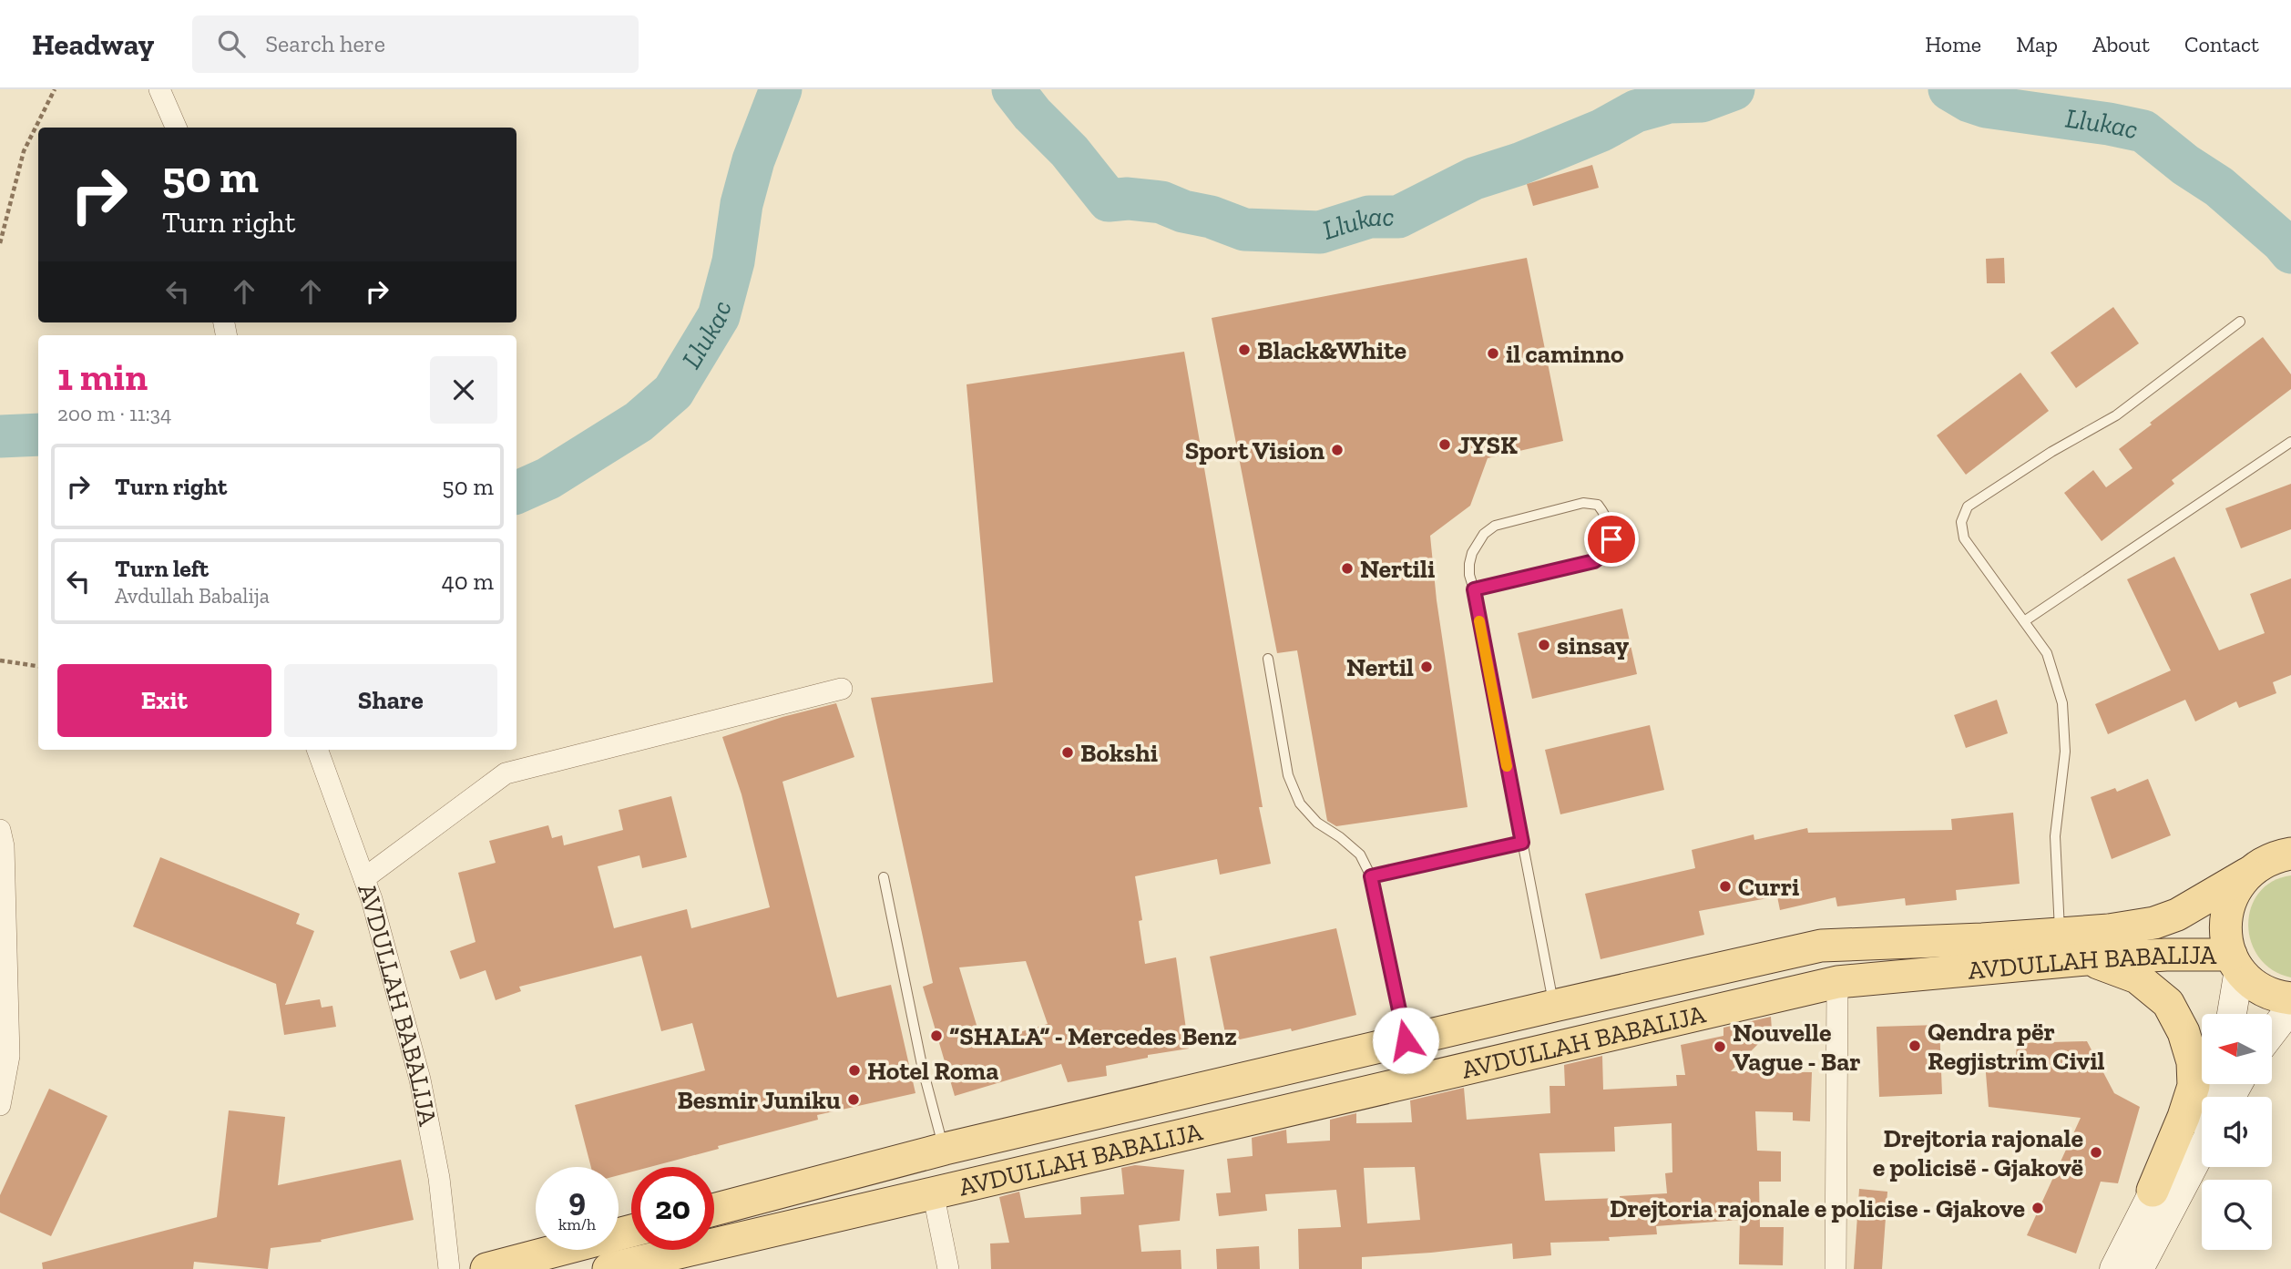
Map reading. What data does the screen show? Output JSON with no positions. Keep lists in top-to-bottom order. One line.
{"streets":{"main road":["AVDULLAH BABALIJA"]},"water":["Llukac"],"places":["Black&White","il caminno","JYSK","Sport Vision","Nertili","sinsay","Nertil","Bokshi","Curri","“SHALA” - Mercedes Benz","Qendra për Regjistrim Civil","Nouvelle Vague - Bar","Hotel Roma","Besmir Juniku","Drejtoria rajonale e policisë - Gjakovë","Drejtoria rajonale e policise - Gjakove"],"north":"left","page":{"header":"Headway","search":"Search here","nav":["Home","Map","About","Contact"],"turn":["50 m","Turn right"],"heading":["1 min","200 m · 11:34"],"list":[{"name":"Turn right","value":"50 m"},{"name":"Turn left","note":"Avdullah Babalija","value":"40 m"}],"buttons":["Exit","Share"],"speed":"9 km/h","limit":"20"}}
